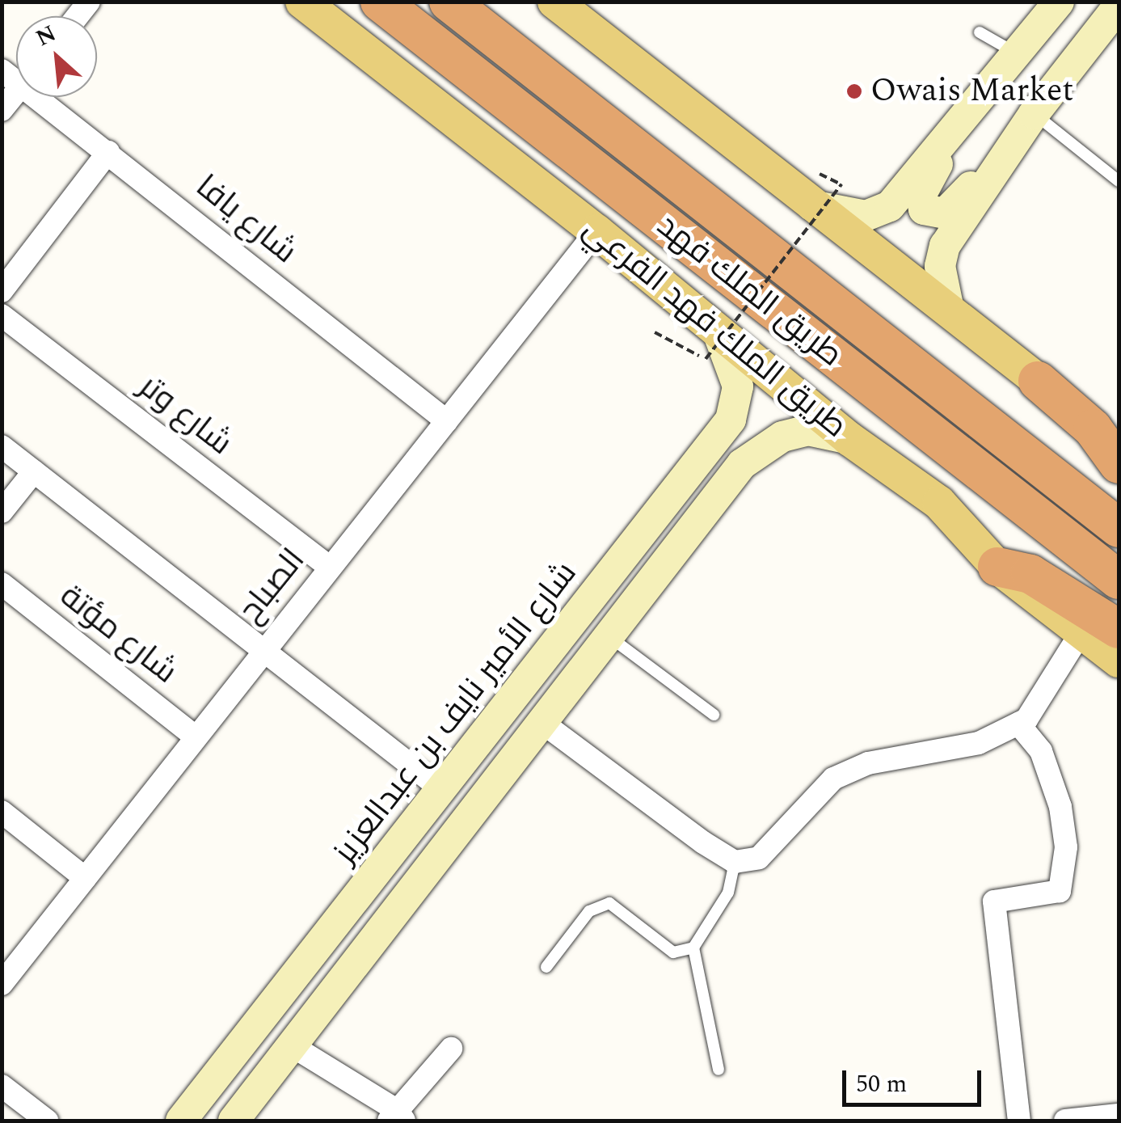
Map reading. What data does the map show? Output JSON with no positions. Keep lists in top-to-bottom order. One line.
{"streets":{"highway":["طريق الملك فهد"],"main road":["طريق الملك فهد الفرعي"],"street":["شارع يافا","شارع وتر","الصباح","شارع مؤتة","شارع الأمير نايف بن عبدالعزيز"]},"crossings":[["شارع يافا","الصباح"],["طريق الملك فهد الفرعي","الصباح"],["طريق الملك فهد الفرعي","شارع الأمير نايف بن عبدالعزيز"],["شارع وتر","الصباح"],["الصباح","شارع مؤتة"]],"places":["Owais Market"],"scale_bar":"50 m","north":"top left"}
